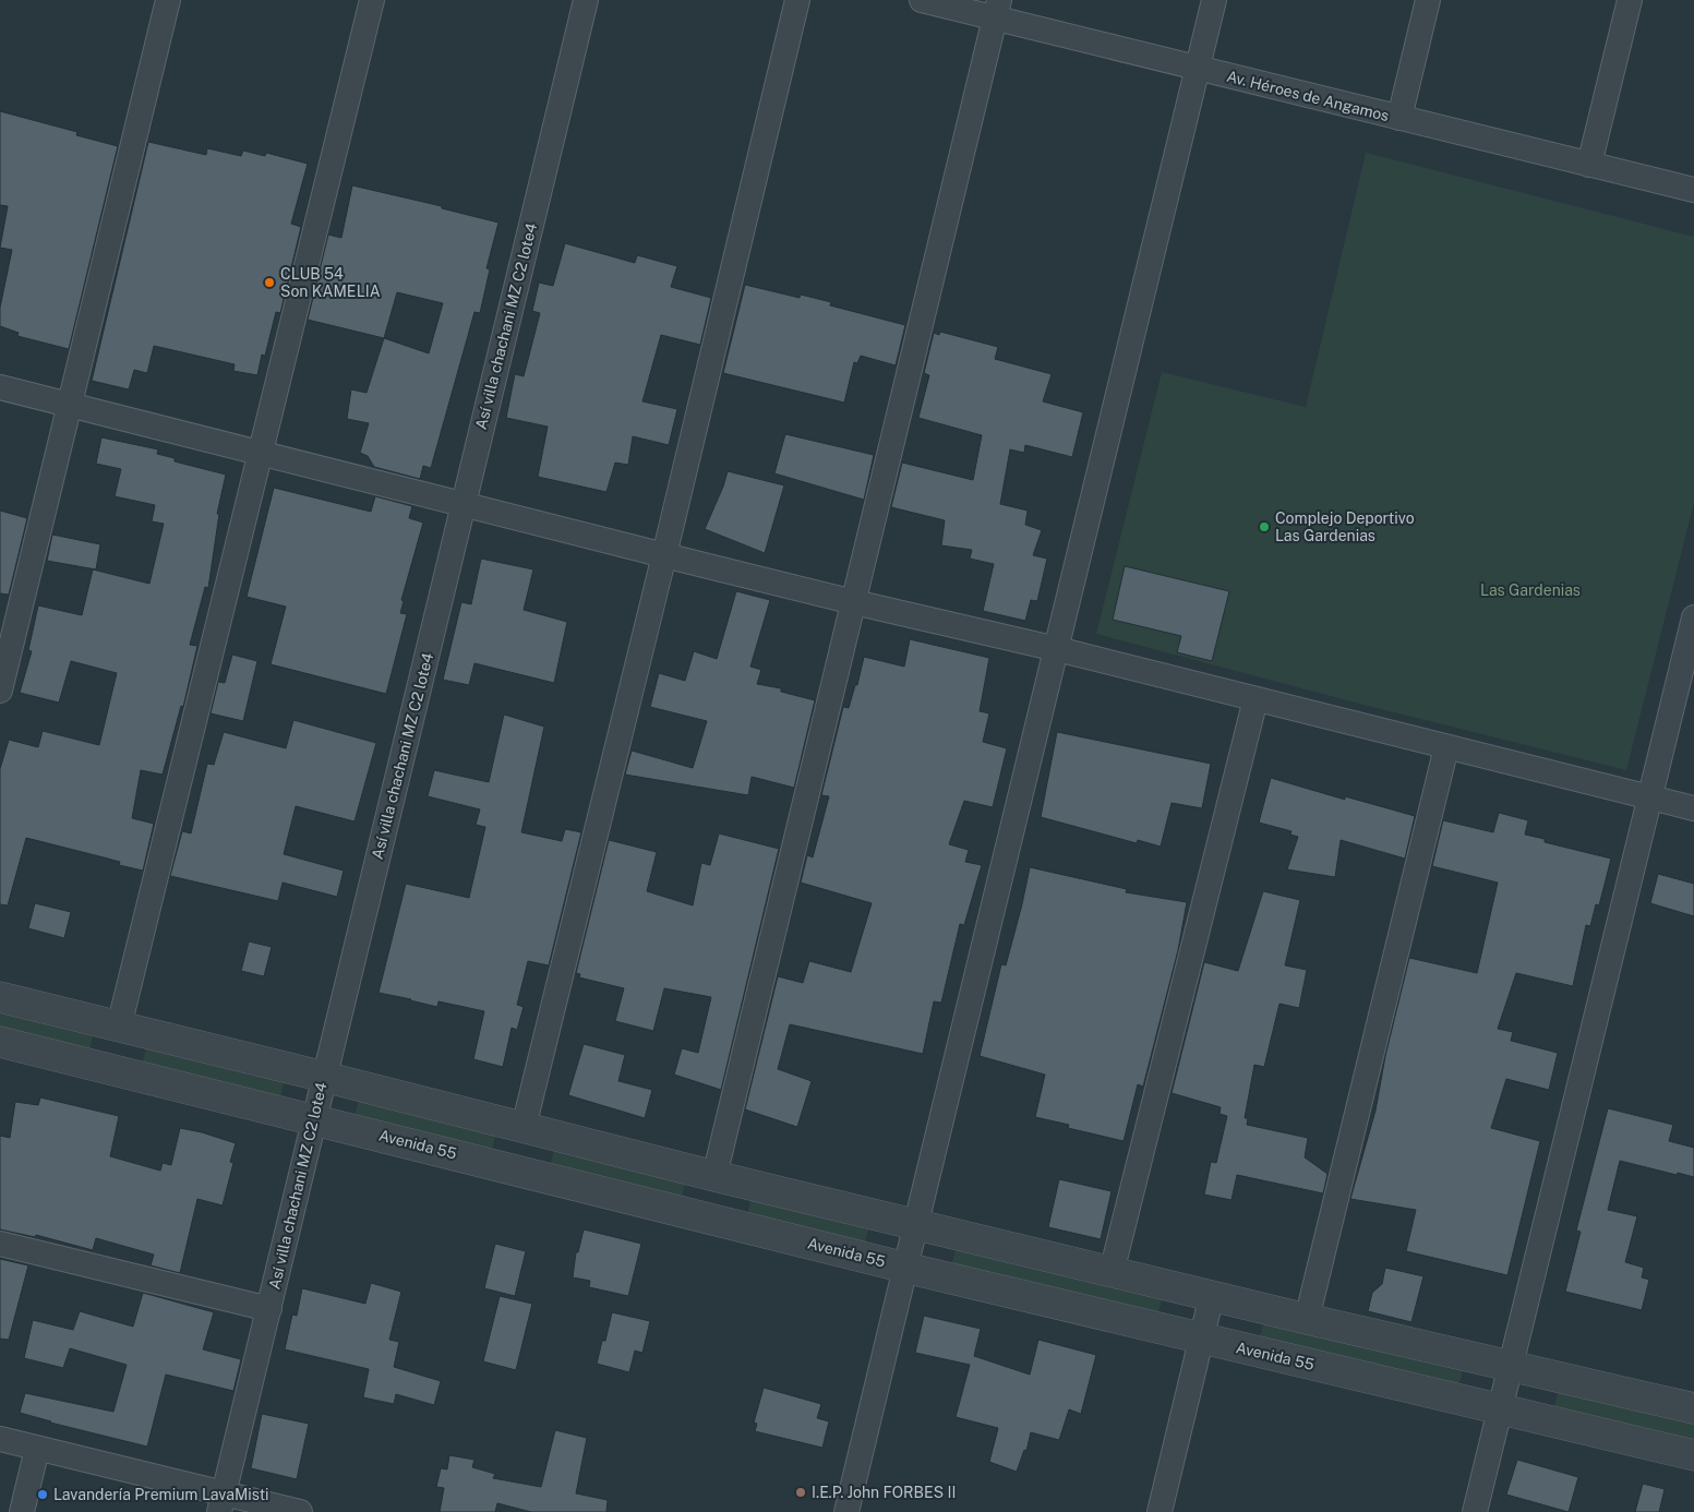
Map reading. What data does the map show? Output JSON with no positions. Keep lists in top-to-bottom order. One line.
{"streets":{"street":["Av. Héroes de Angamos","Así villa chachani MZ C2 lote4","Avenida 55"]},"crossings":[["Así villa chachani MZ C2 lote4","Avenida 55"]],"parks":["Las Gardenias"],"places":["CLUB 54 Son KAMELIA","Complejo Deportivo Las Gardenias","I.E.P. John FORBES II","Lavandería Premium LavaMisti"]}
